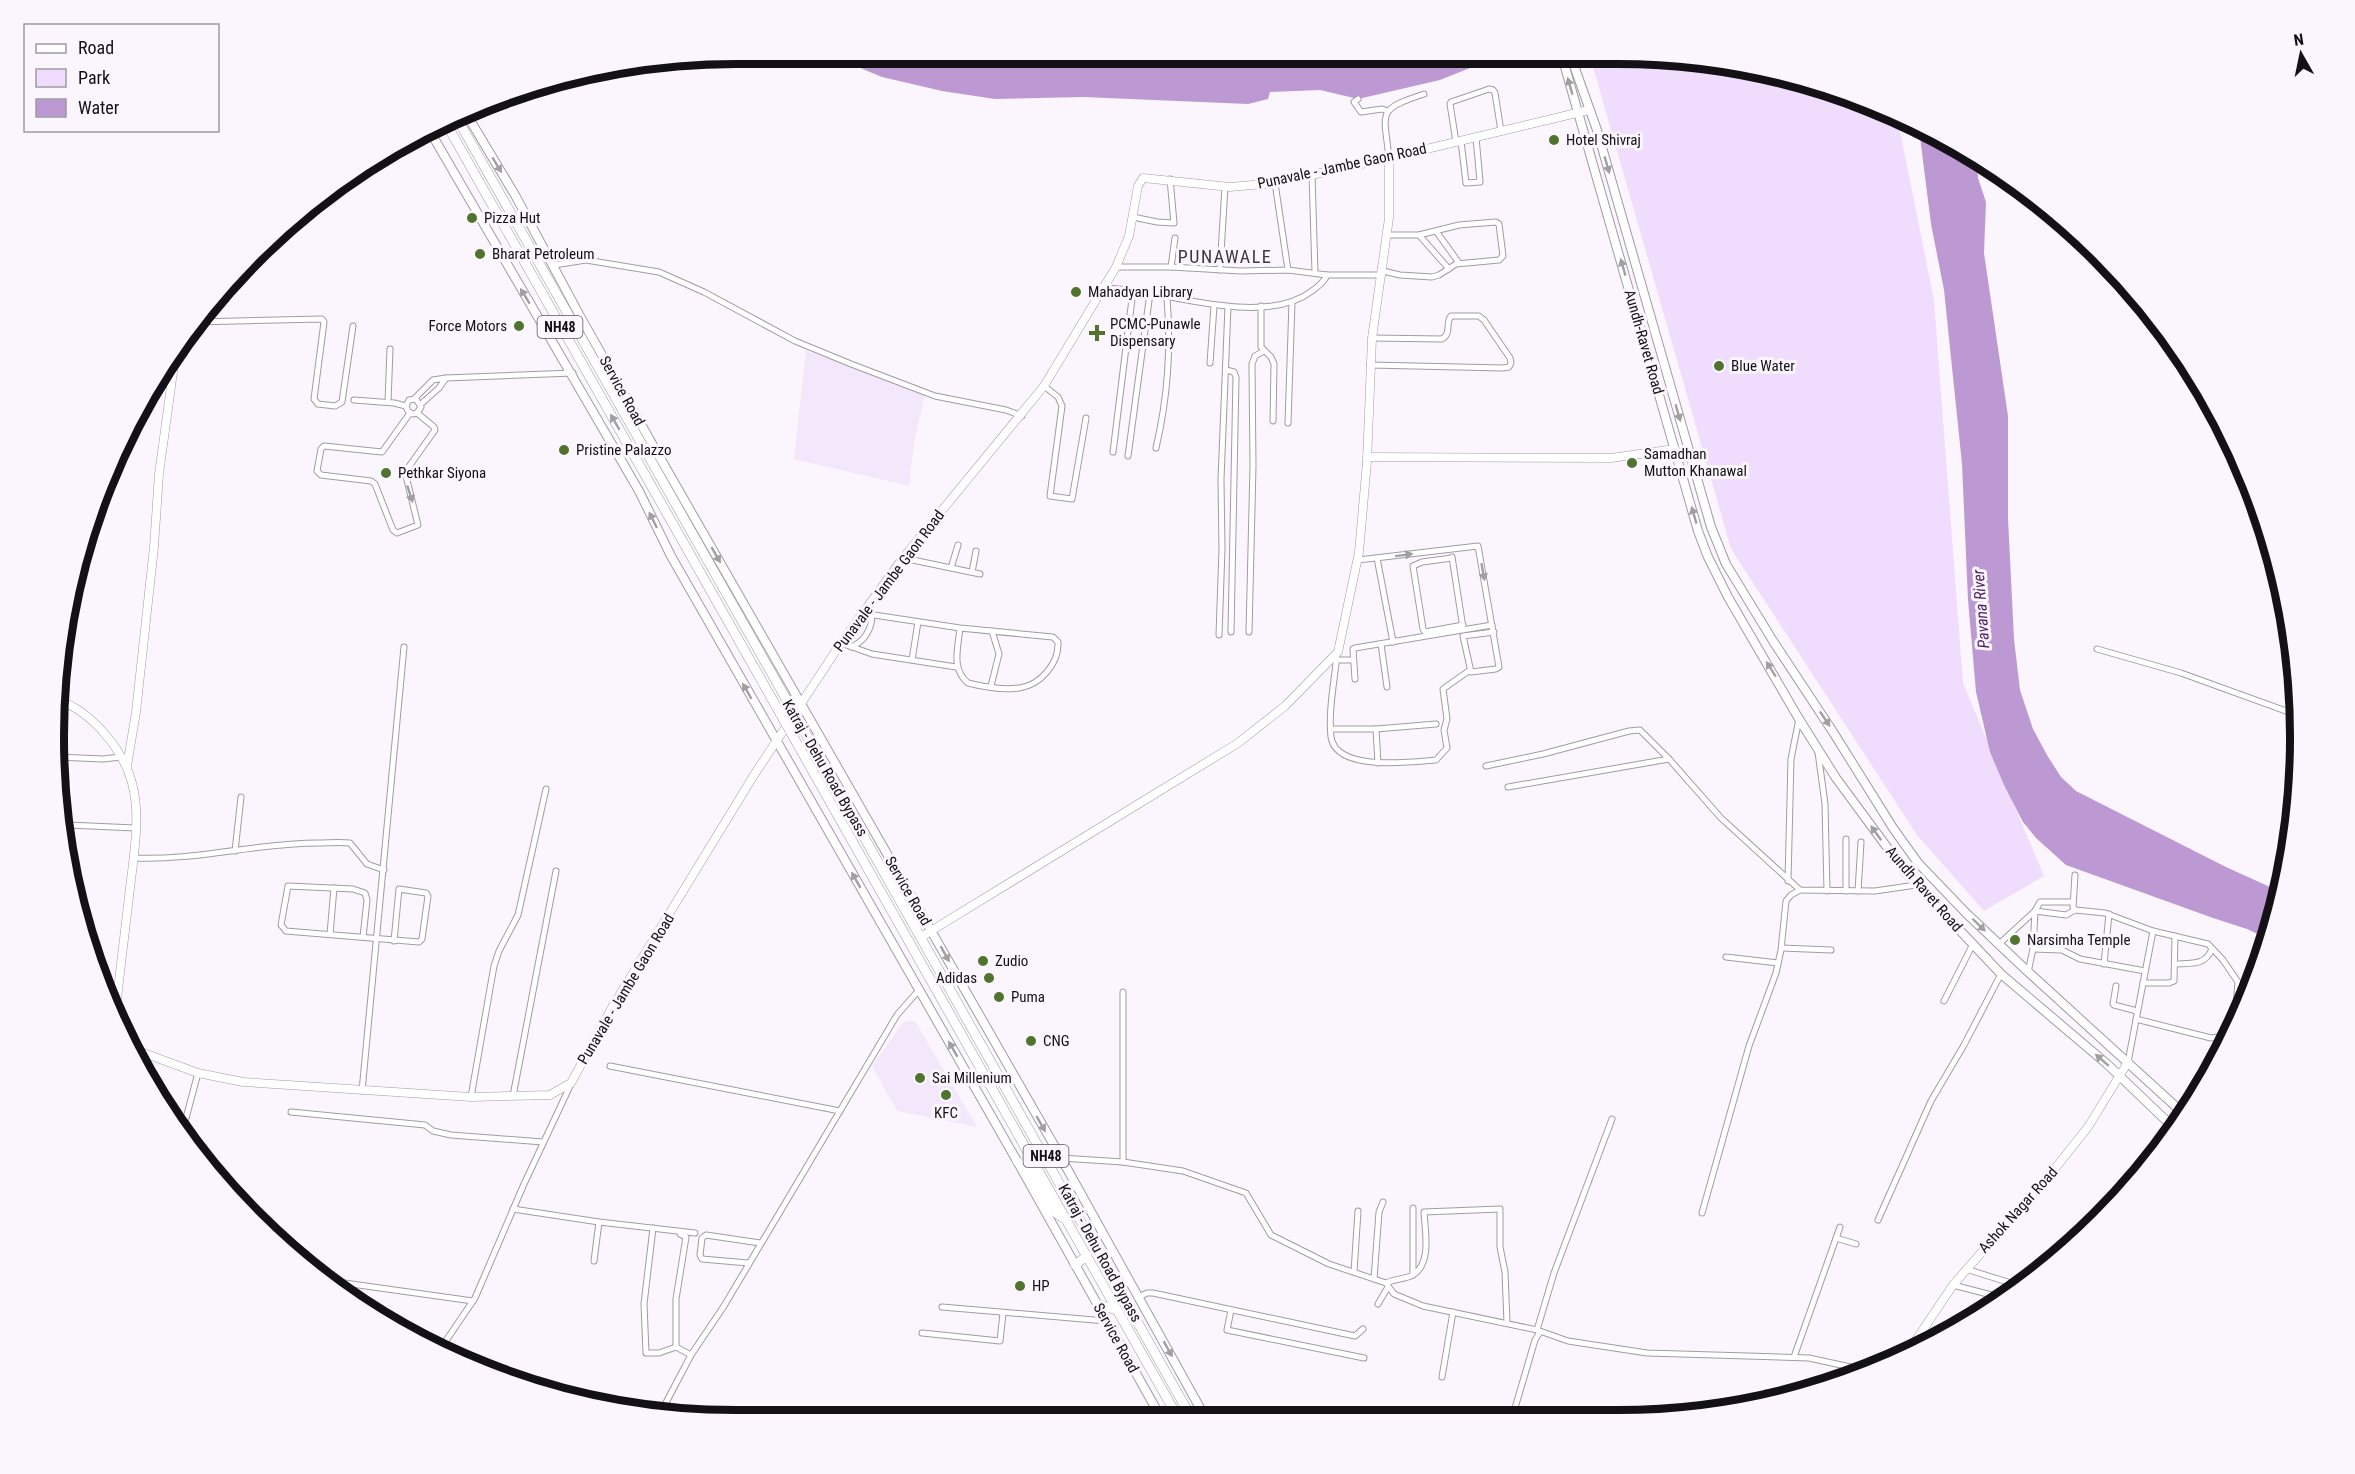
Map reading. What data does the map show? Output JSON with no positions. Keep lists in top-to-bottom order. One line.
{"streets":{"highway":["NH48","Katraj - Dehu Road Bypass"],"main road":["Aundh-Ravet Road","Service Road","Aundh Ravet Road"],"street":["Punavale - Jambe Gaon Road","Ashok Nagar Road"]},"crossings":[["Punavale - Jambe Gaon Road","Aundh-Ravet Road"],["Punavale - Jambe Gaon Road","Service Road"],["Aundh-Ravet Road","Aundh Ravet Road"],["Aundh Ravet Road","Ashok Nagar Road"]],"districts":["PUNAWALE"],"water":["Pavana River"],"places":{"other":["Hotel Shivraj","Pizza Hut","Bharat Petroleum","Mahadyan Library","Force Motors","Blue Water","Pristine Palazzo","Samadhan Mutton Khanawal","Pethkar Siyona","Narsimha Temple","Zudio","Adidas","Puma","CNG","Sai Millenium","KFC","HP"],"health":["PCMC-Punawle Dispensary"]},"legend":["Road","Park","Water"],"north":"top"}
